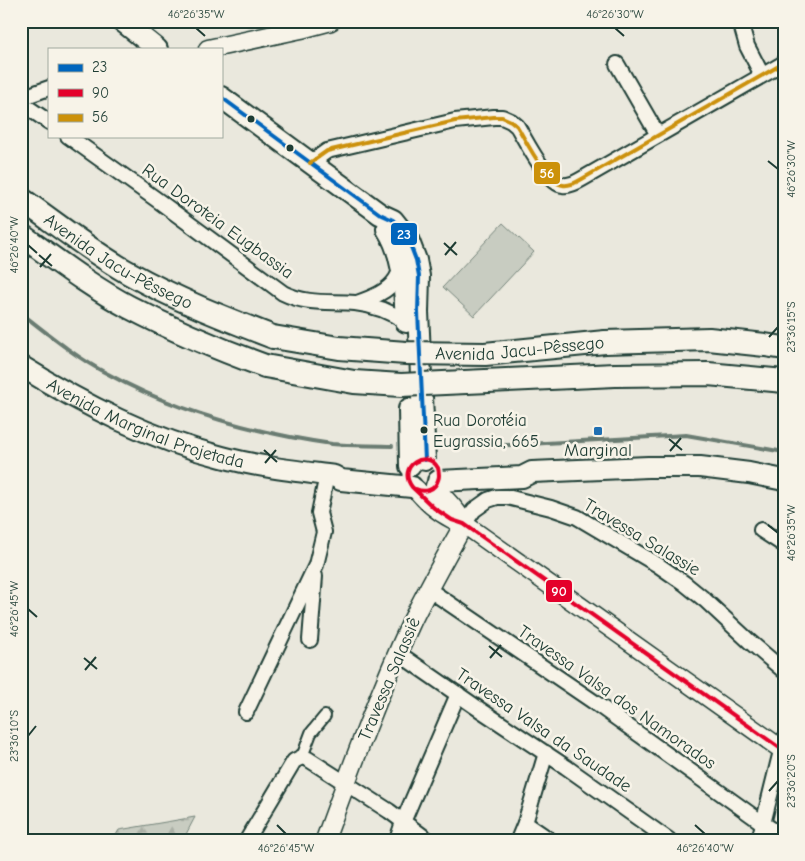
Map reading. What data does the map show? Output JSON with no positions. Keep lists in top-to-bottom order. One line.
{"streets":{"highway":["Avenida Jacu-Pêssego"],"main road":["Avenida Marginal Projetada"],"street":["Rua Doroteia Eugbassia","Travessa Salassie","Travessa Salassiê","Travessa Valsa dos Namorados","Travessa Valsa da Saudade"]},"crossings":[["Travessa Salassie","Travessa Salassiê"],["Travessa Salassiê","Travessa Valsa dos Namorados"],["Travessa Salassiê","Travessa Valsa da Saudade"]],"places":{"other":["Rua Dorotéia Eugrassia, 665"],"transit":["Marginal"]},"lines":["transit line 56","transit line 23","transit line 90"],"legend":["23","90","56"],"coordinates":["46°26'35\"W","46°26'30\"W","46°26'40\"W","23°36'15\"S","46°26'45\"W","23°36'10\"S","23°36'20\"S"]}
